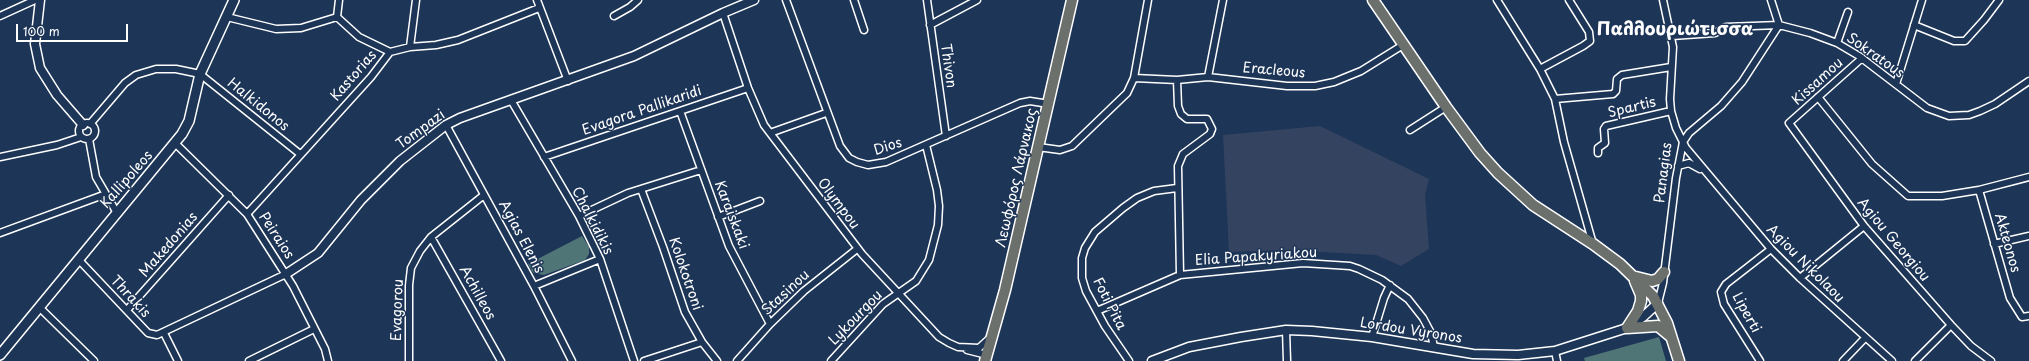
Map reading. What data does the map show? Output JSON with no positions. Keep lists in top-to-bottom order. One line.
{"streets":{"main road":["Λεωφόρος Λάρνακος","Kallipoleos"],"street":["Sokratous","Thivon","Eracleous","Kastorias","Kissamou","Halkidonos","Spartis","Evagora Pallikaridi","Tompazi","Dios","Panagias","Olympou","Karaiskaki","Chalkidikis","Peiraios","Agias Elenis","Agiou Georgiou","Akteonos","Makedonias","Elia Papakyriakou","Agiou Nikolaou","Kolokotroni","Achilleos","Stasinou","Thrakis","Foti Pita","Evagorou","Liperti","Lykourgou","Lordou Vyronos"]},"crossings":[["Sokratous","Kissamou"],["Sokratous","Panagias"],["Thivon","Dios"],["Kastorias","Halkidonos"],["Kastorias","Peiraios"],["Kissamou","Agiou Georgiou"],["Halkidonos","Kallipoleos"],["Spartis","Panagias"],["Evagora Pallikaridi","Olympou"],["Evagora Pallikaridi","Karaiskaki"],["Evagora Pallikaridi","Chalkidikis"],["Tompazi","Olympou"],["Tompazi","Chalkidikis"],["Tompazi","Peiraios"],["Tompazi","Agias Elenis"],["Tompazi","Thrakis"],["Dios","Λεωφόρος Λάρνακος"],["Dios","Lykourgou"],["Panagias","Agiou Nikolaou"],["Panagias","Lordou Vyronos"],["Λεωφόρος Λάρνακος","Olympou"],["Kallipoleos","Peiraios"],["Kallipoleos","Thrakis"],["Olympou","Stasinou"],["Olympou","Lykourgou"],["Karaiskaki","Stasinou"],["Peiraios","Makedonias"],["Agias Elenis","Evagorou"],["Makedonias","Thrakis"],["Elia Papakyriakou","Foti Pita"],["Elia Papakyriakou","Lordou Vyronos"],["Agiou Nikolaou","Liperti"],["Achilleos","Evagorou"]],"districts":["Παλλουριώτισσα"],"scale_bar":"100 m"}
